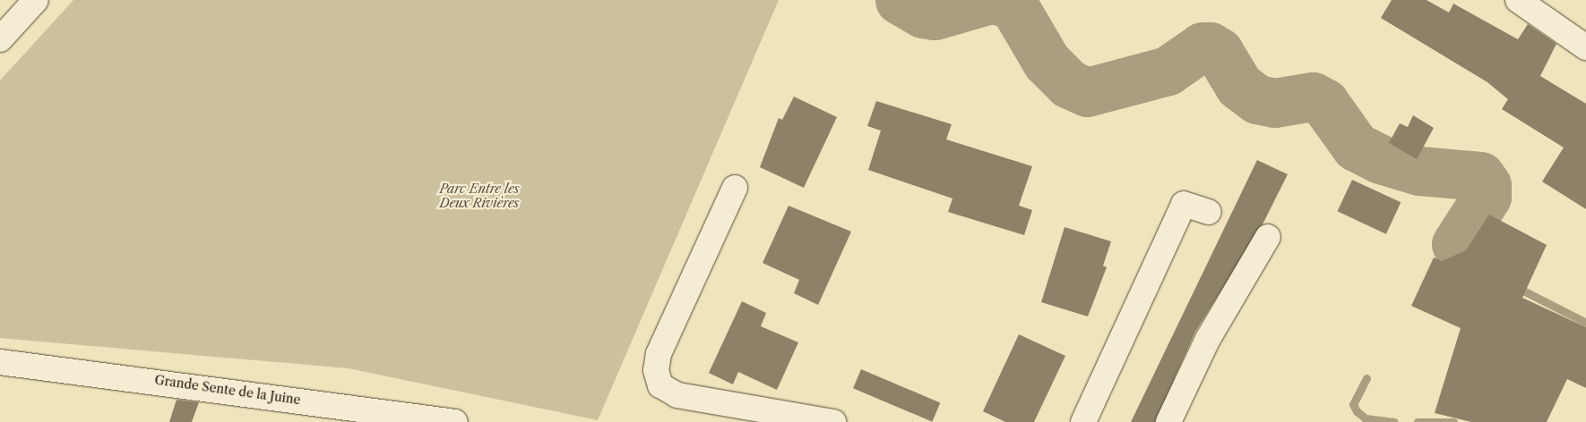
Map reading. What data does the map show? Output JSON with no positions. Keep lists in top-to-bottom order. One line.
{"streets":{"street":["Grande Sente de la Juine"]},"parks":["Parc Entre les Deux Rivières"]}
